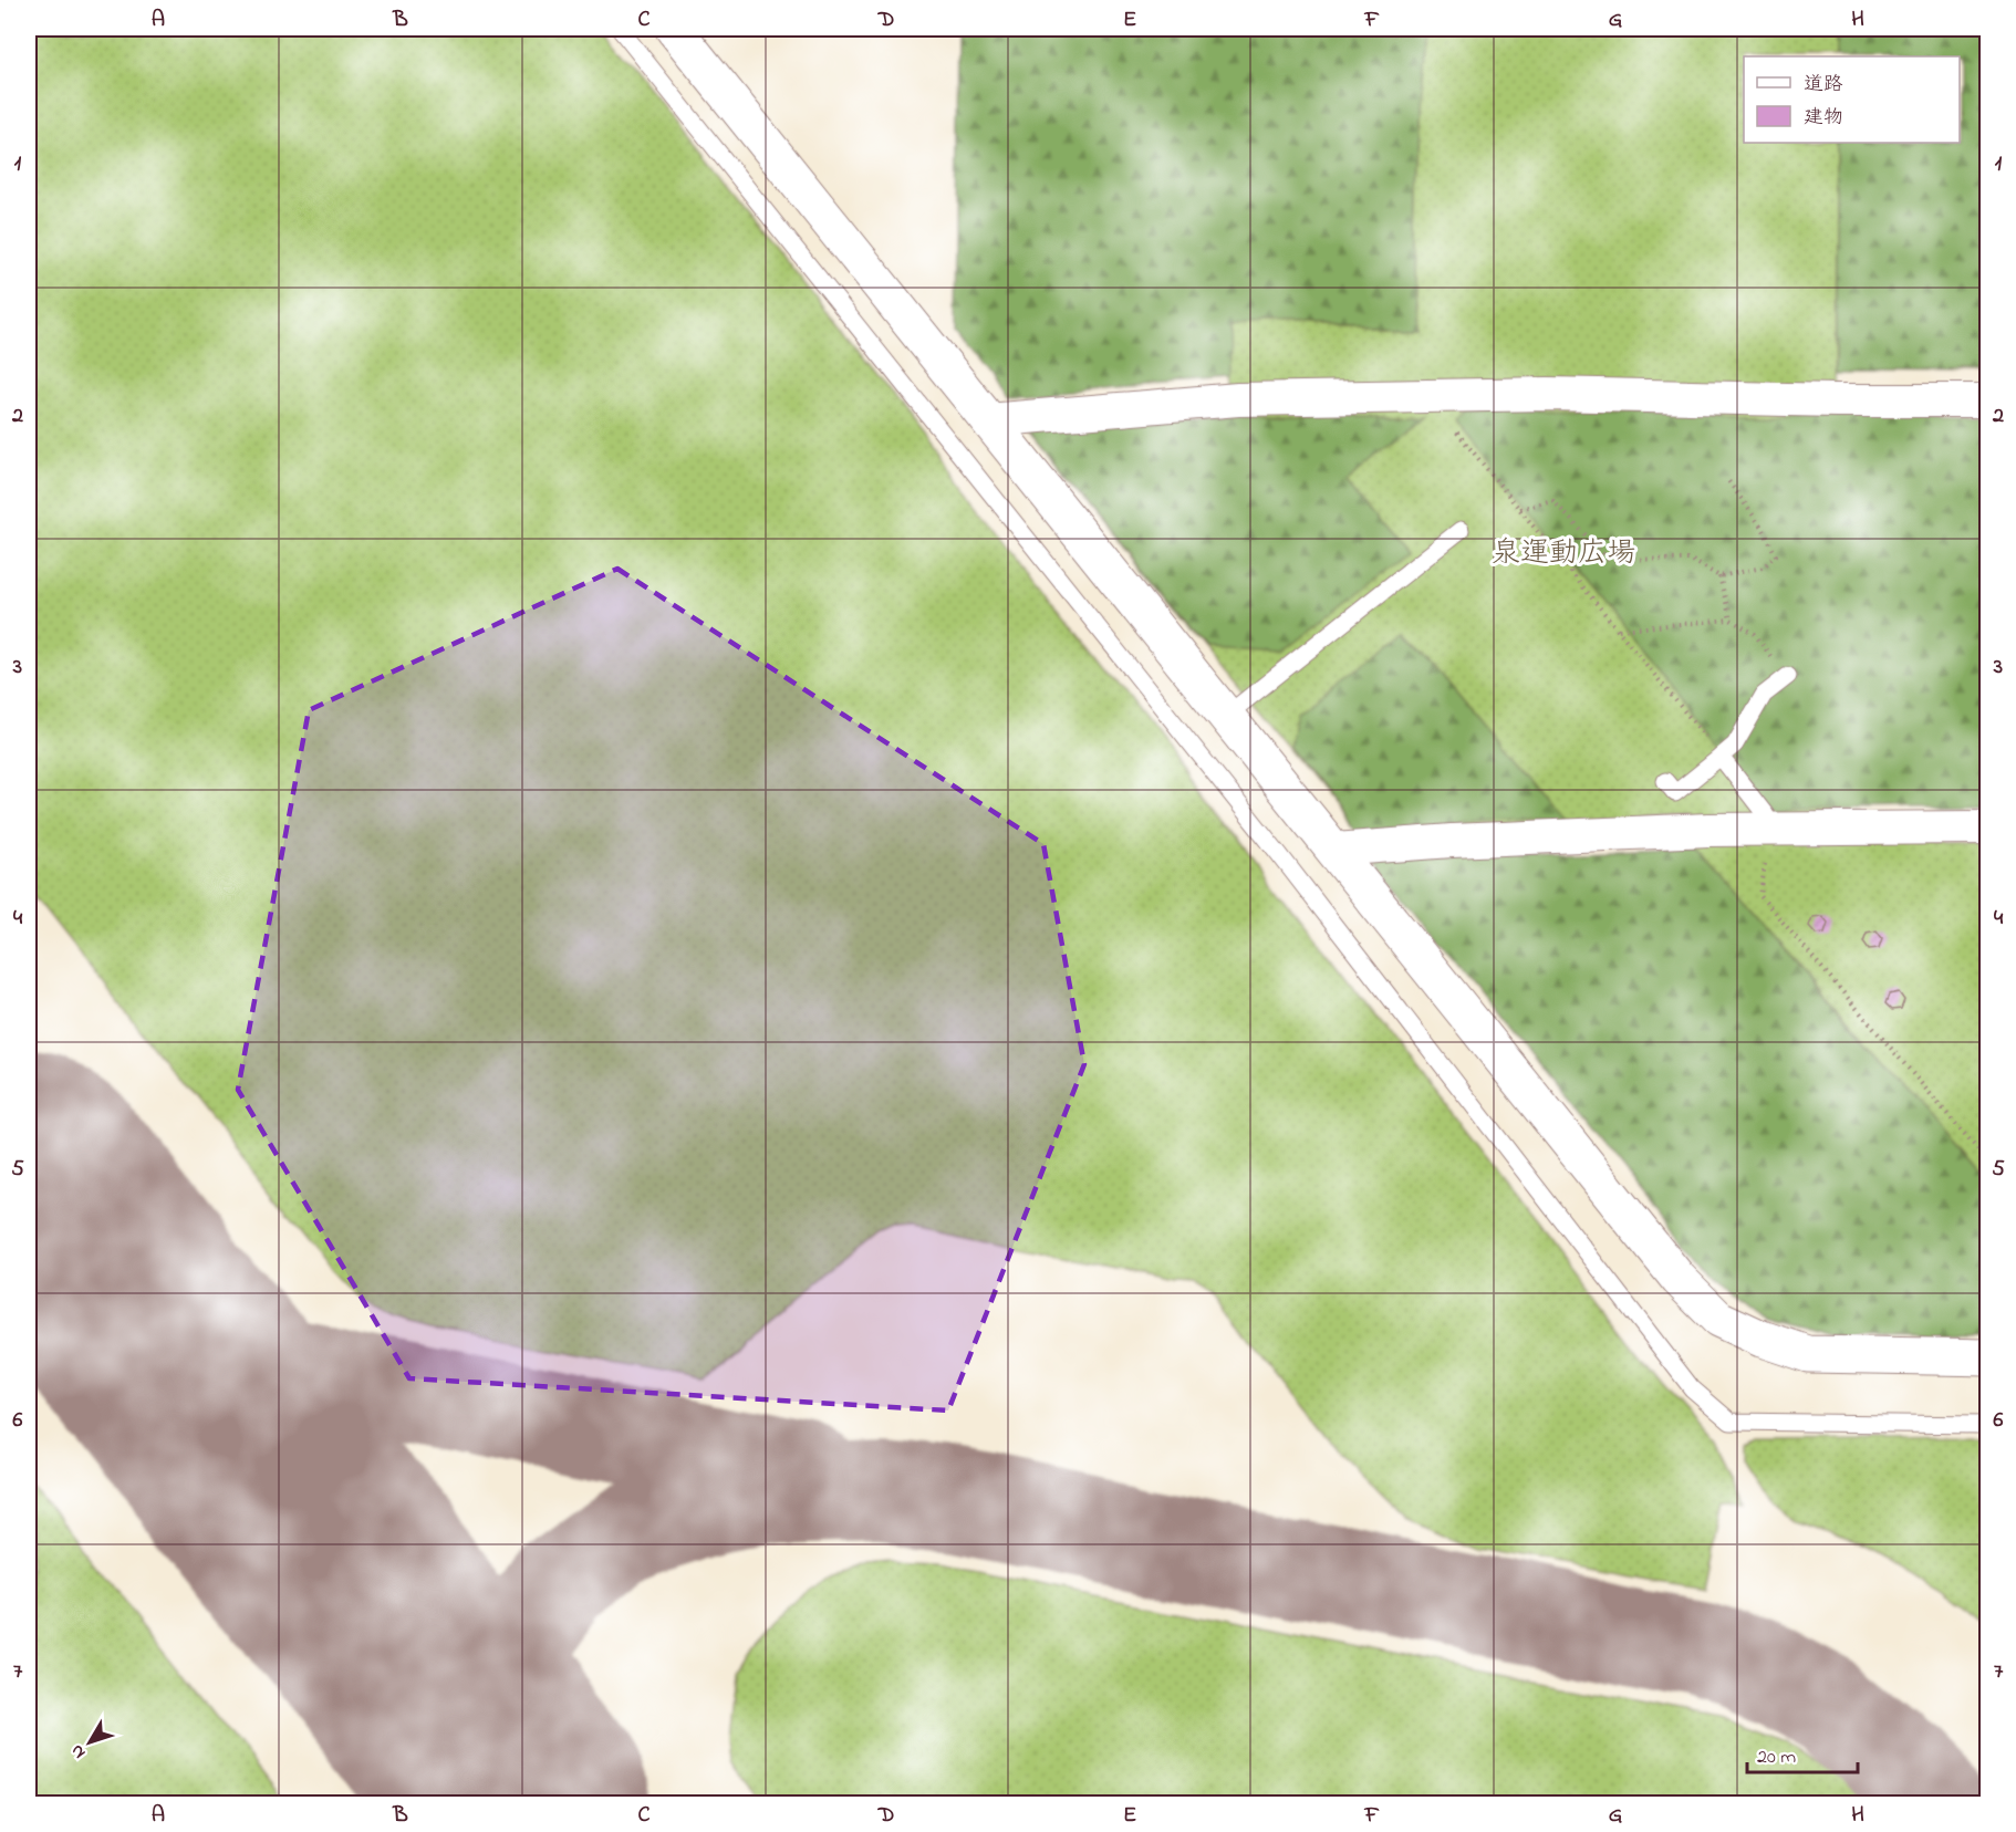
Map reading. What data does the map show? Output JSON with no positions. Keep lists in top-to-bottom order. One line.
{"parks":["泉運動広場"],"legend":["道路","建物"],"scale_bar":"20 m","north":"bottom left","grid":{"columns":["A","B","C","D","E","F","G","H"],"rows":["1","2","3","4","5","6","7"]}}
